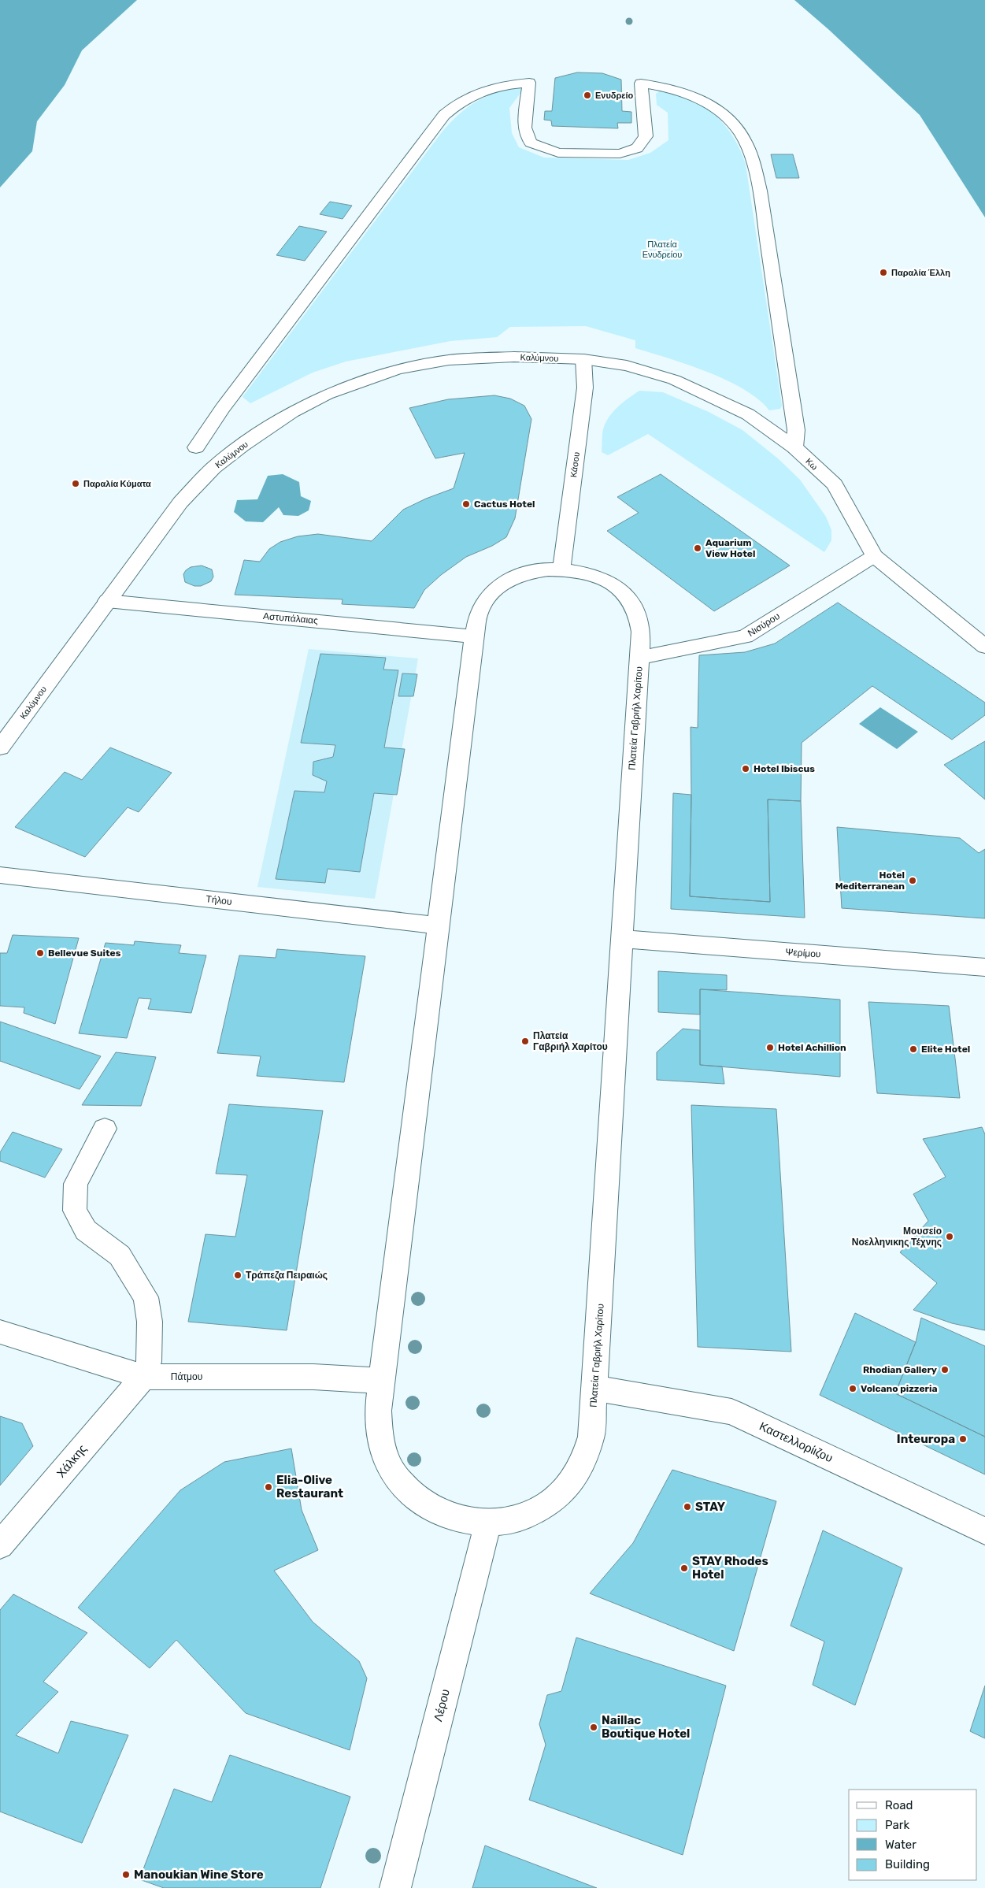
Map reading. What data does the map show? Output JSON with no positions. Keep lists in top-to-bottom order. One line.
{"streets":{"street":["Καλύμνου","Κω","Κάσου","Αστυπάλαιας","Νισύρου","Πλατεία Γαβριήλ Χαρίτου","Τήλου","Ψερίμου","Πάτμου","Καστελλορίιζου","Χάλκης","Λέρου"]},"crossings":[["Καλύμνου","Κω"],["Καλύμνου","Κάσου"],["Καλύμνου","Αστυπάλαιας"],["Κω","Κάσου"],["Κω","Νισύρου"],["Κάσου","Πλατεία Γαβριήλ Χαρίτου"],["Αστυπάλαιας","Πλατεία Γαβριήλ Χαρίτου"],["Νισύρου","Πλατεία Γαβριήλ Χαρίτου"],["Πλατεία Γαβριήλ Χαρίτου","Τήλου"],["Πλατεία Γαβριήλ Χαρίτου","Ψερίμου"],["Πλατεία Γαβριήλ Χαρίτου","Πάτμου"],["Πλατεία Γαβριήλ Χαρίτου","Καστελλορίιζου"],["Πλατεία Γαβριήλ Χαρίτου","Λέρου"],["Πάτμου","Χάλκης"]],"parks":["Πλατεία Ενυδρείου"],"places":["Ενυδρείο","Παραλία Έλλη","Παραλία Κύματα","Cactus Hotel","Aquarium View Hotel","Hotel Ibiscus","Hotel Mediterranean","Bellevue Suites","Πλατεία Γαβριήλ Χαρίτου","Hotel Achillion","Elite Hotel","Μουσείο Νοελληνικης Τέχνης","Τράπεζα Πειραιώς","Rhodian Gallery","Volcano pizzeria","Inteuropa","Elia-Olive Restaurant","STAY","STAY Rhodes Hotel","Naillac Boutique Hotel","Manoukian Wine Store"],"legend":["Road","Park","Water","Building"]}
